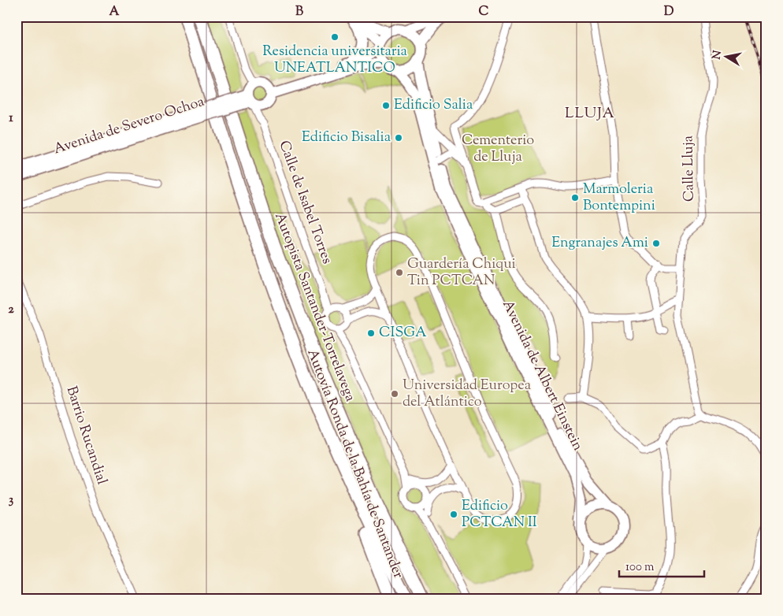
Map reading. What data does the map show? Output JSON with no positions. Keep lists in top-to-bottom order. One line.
{"streets":{"highway":["Autopista Santander-Torrelavega","Autovía Ronda de la Bahía de Santander"],"main road":["Avenida de Severo Ochoa","Avenida de Albert Einstein"],"street":["Calle Lluja","Calle de Isabel Torres","Barrio Rucandial"]},"crossings":[["Avenida de Severo Ochoa","Calle de Isabel Torres"],["Autopista Santander-Torrelavega","Autovía Ronda de la Bahía de Santander"]],"districts":["LLUJA"],"parks":["Cementerio de Lluja"],"places":["Residencia universitaria UNEATLANTICO","Edificio Salia","Edificio Bisalia","Marmoleria Bontempini","Engranajes Ami","Guardería Chiqui Tin PCTCAN","CISGA","Universidad Europea del Atlántico","Edificio PCTCAN II"],"scale_bar":"100 m","north":"left","grid":{"columns":["A","B","C","D"],"rows":["1","2","3"]}}
